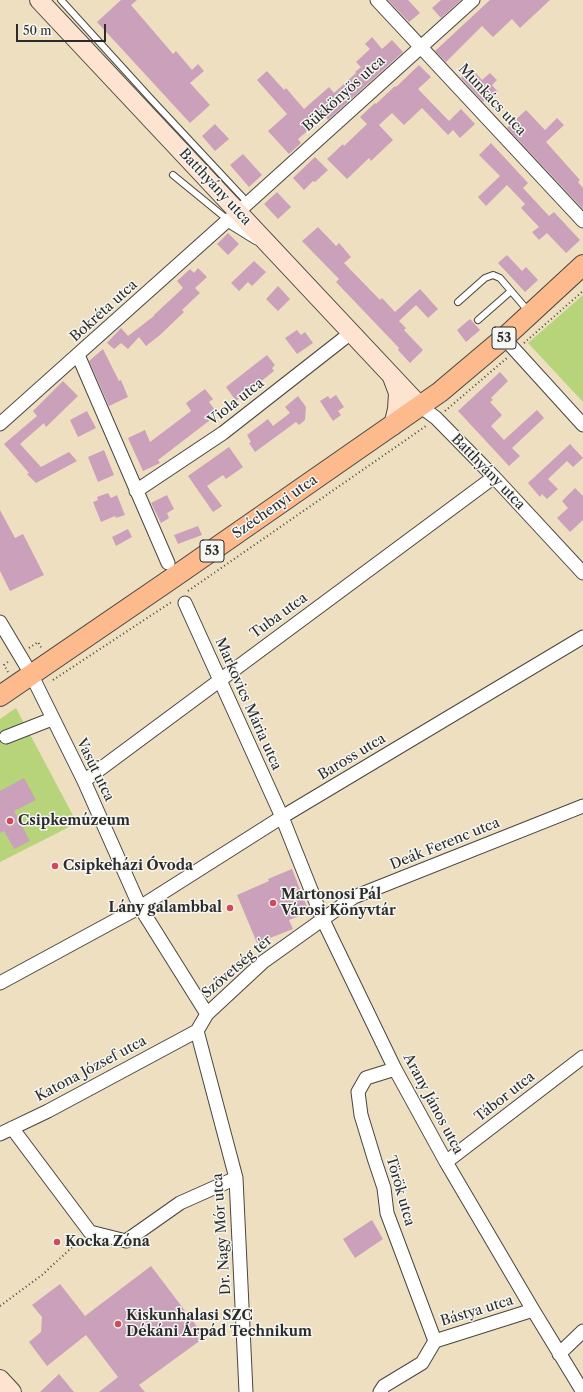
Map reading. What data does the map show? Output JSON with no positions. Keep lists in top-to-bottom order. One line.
{"streets":{"main road":["Batthyány utca","53","Széchenyi utca"],"street":["Bükkönyös utca","Munkács utca","Bokréta utca","Viola utca","Tuba utca","Markovics Mária utca","Baross utca","Vasút utca","Deák Ferenc utca","Szövetség tér","Katona József utca","Tábor utca","Arany János utca","Török utca","Dr. Nagy Mór utca","Bástya utca"]},"crossings":[["Bükkönyös utca","Munkács utca"],["Bükkönyös utca","Batthyány utca"],["Bükkönyös utca","Bokréta utca"],["Batthyány utca","Bokréta utca"],["Batthyány utca","53"],["Batthyány utca","Viola utca"],["Batthyány utca","Széchenyi utca"],["Batthyány utca","Tuba utca"],["53","Széchenyi utca"],["53","Vasút utca"],["Széchenyi utca","Vasút utca"],["Tuba utca","Markovics Mária utca"],["Tuba utca","Vasút utca"],["Markovics Mária utca","Baross utca"],["Markovics Mária utca","Arany János utca"],["Baross utca","Vasút utca"],["Baross utca","Arany János utca"],["Vasút utca","Szövetség tér"],["Deák Ferenc utca","Szövetség tér"],["Deák Ferenc utca","Arany János utca"],["Szövetség tér","Katona József utca"],["Szövetség tér","Arany János utca"],["Szövetség tér","Dr. Nagy Mór utca"],["Katona József utca","Dr. Nagy Mór utca"],["Tábor utca","Arany János utca"],["Arany János utca","Török utca"],["Arany János utca","Bástya utca"],["Török utca","Bástya utca"]],"places":["Csipkemúzeum","Csipkeházi Óvoda","Martonosi Pál Városi Könyvtár","Lány galambbal","Kocka Zóna","Kiskunhalasi SZC Dékáni Árpád Technikum"],"scale_bar":"50 m"}
